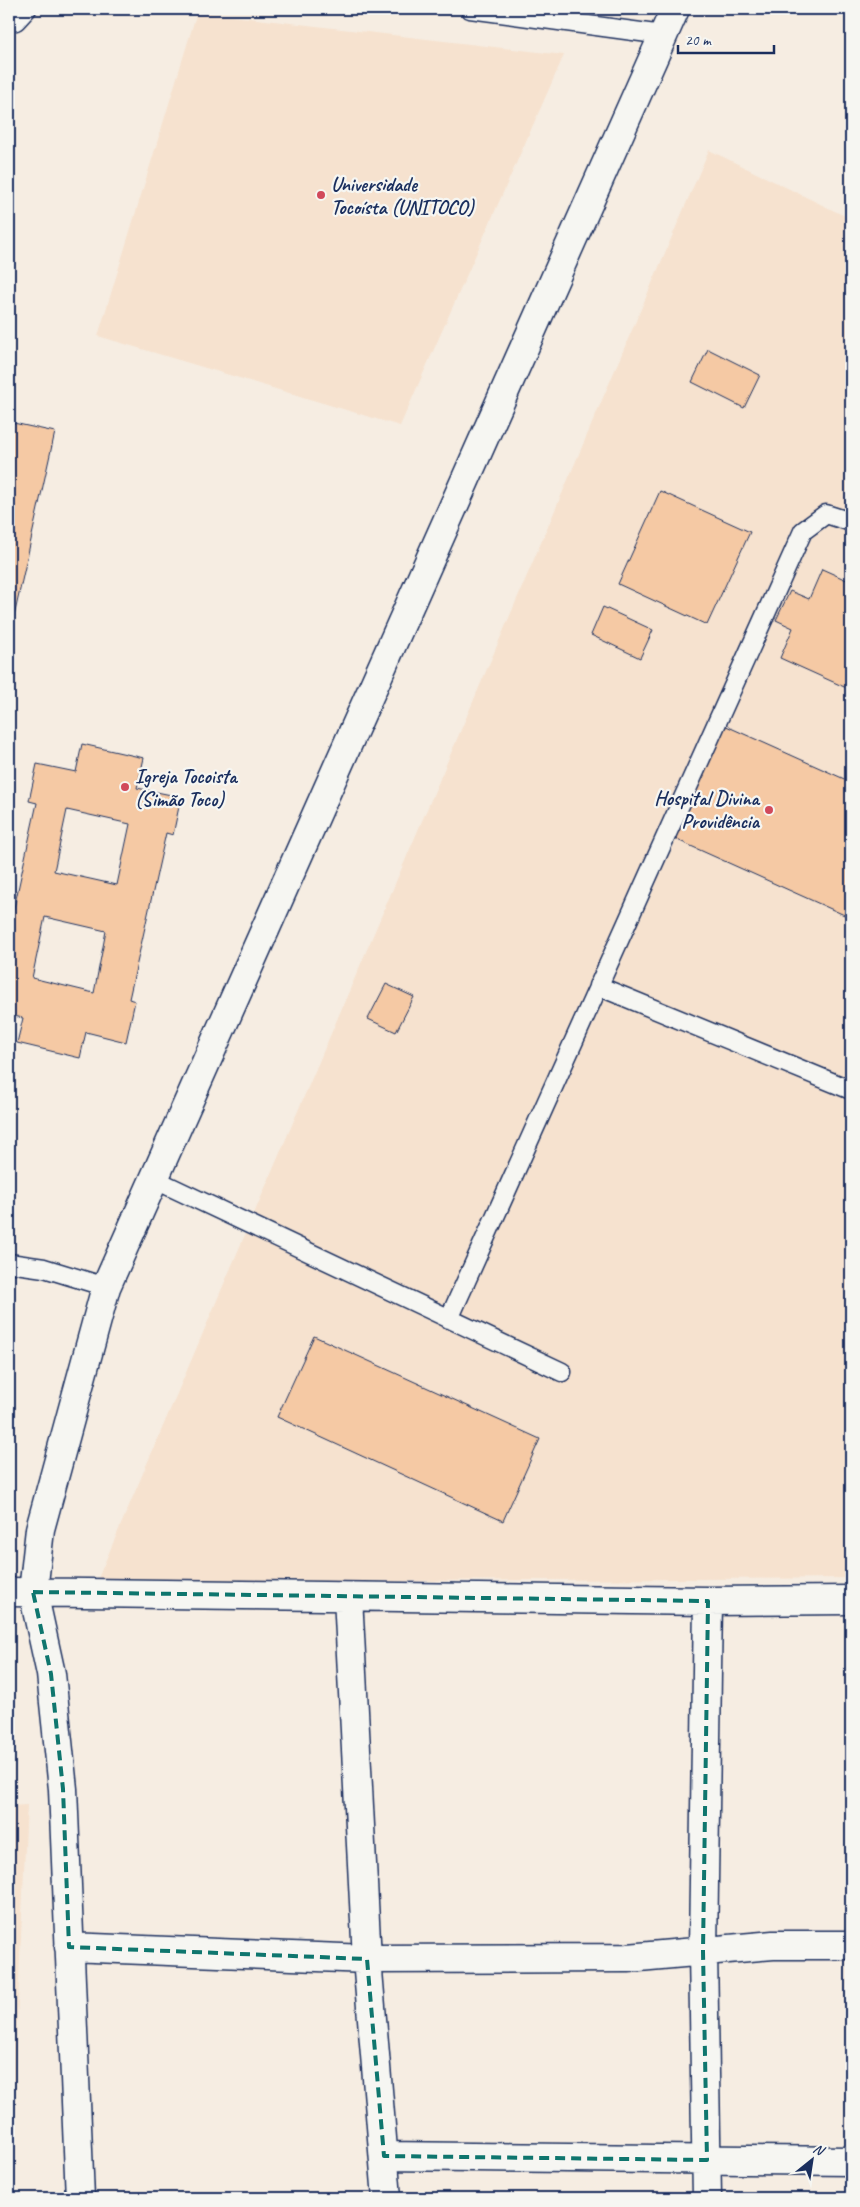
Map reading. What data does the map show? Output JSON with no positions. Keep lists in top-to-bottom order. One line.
{"places":["Universidade Tocoísta (UNITOCO)","Igreja Tocoista (Simão Toco)","Hospital Divina Providência"],"scale_bar":"20 m","north":"top right"}
